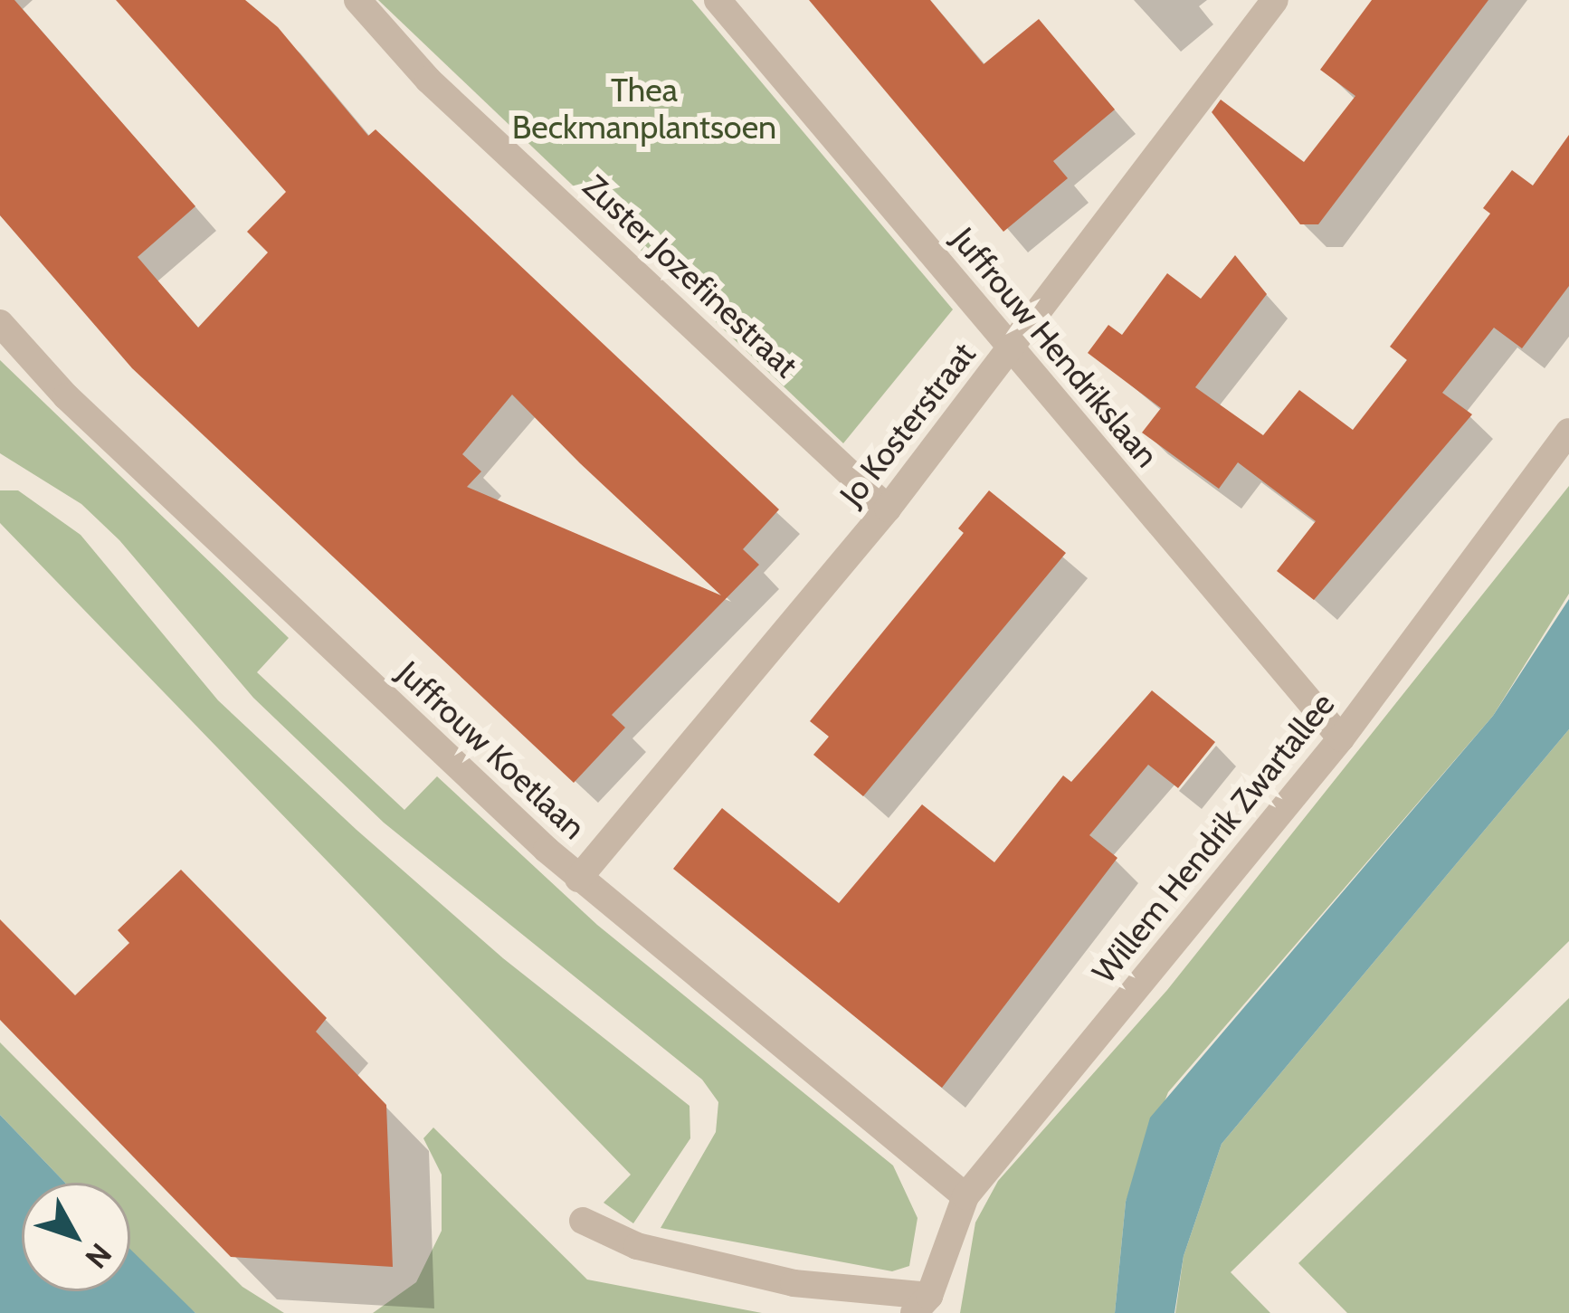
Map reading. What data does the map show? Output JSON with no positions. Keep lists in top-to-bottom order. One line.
{"streets":{"street":["Zuster Jozefinestraat","Juffrouw Hendrikslaan","Jo Kosterstraat","Juffrouw Koetlaan","Willem Hendrik Zwartallee"]},"crossings":[["Zuster Jozefinestraat","Jo Kosterstraat"],["Juffrouw Hendrikslaan","Jo Kosterstraat"],["Juffrouw Hendrikslaan","Willem Hendrik Zwartallee"],["Jo Kosterstraat","Juffrouw Koetlaan"],["Juffrouw Koetlaan","Willem Hendrik Zwartallee"]],"parks":["Thea Beckmanplantsoen"],"north":"bottom right"}
